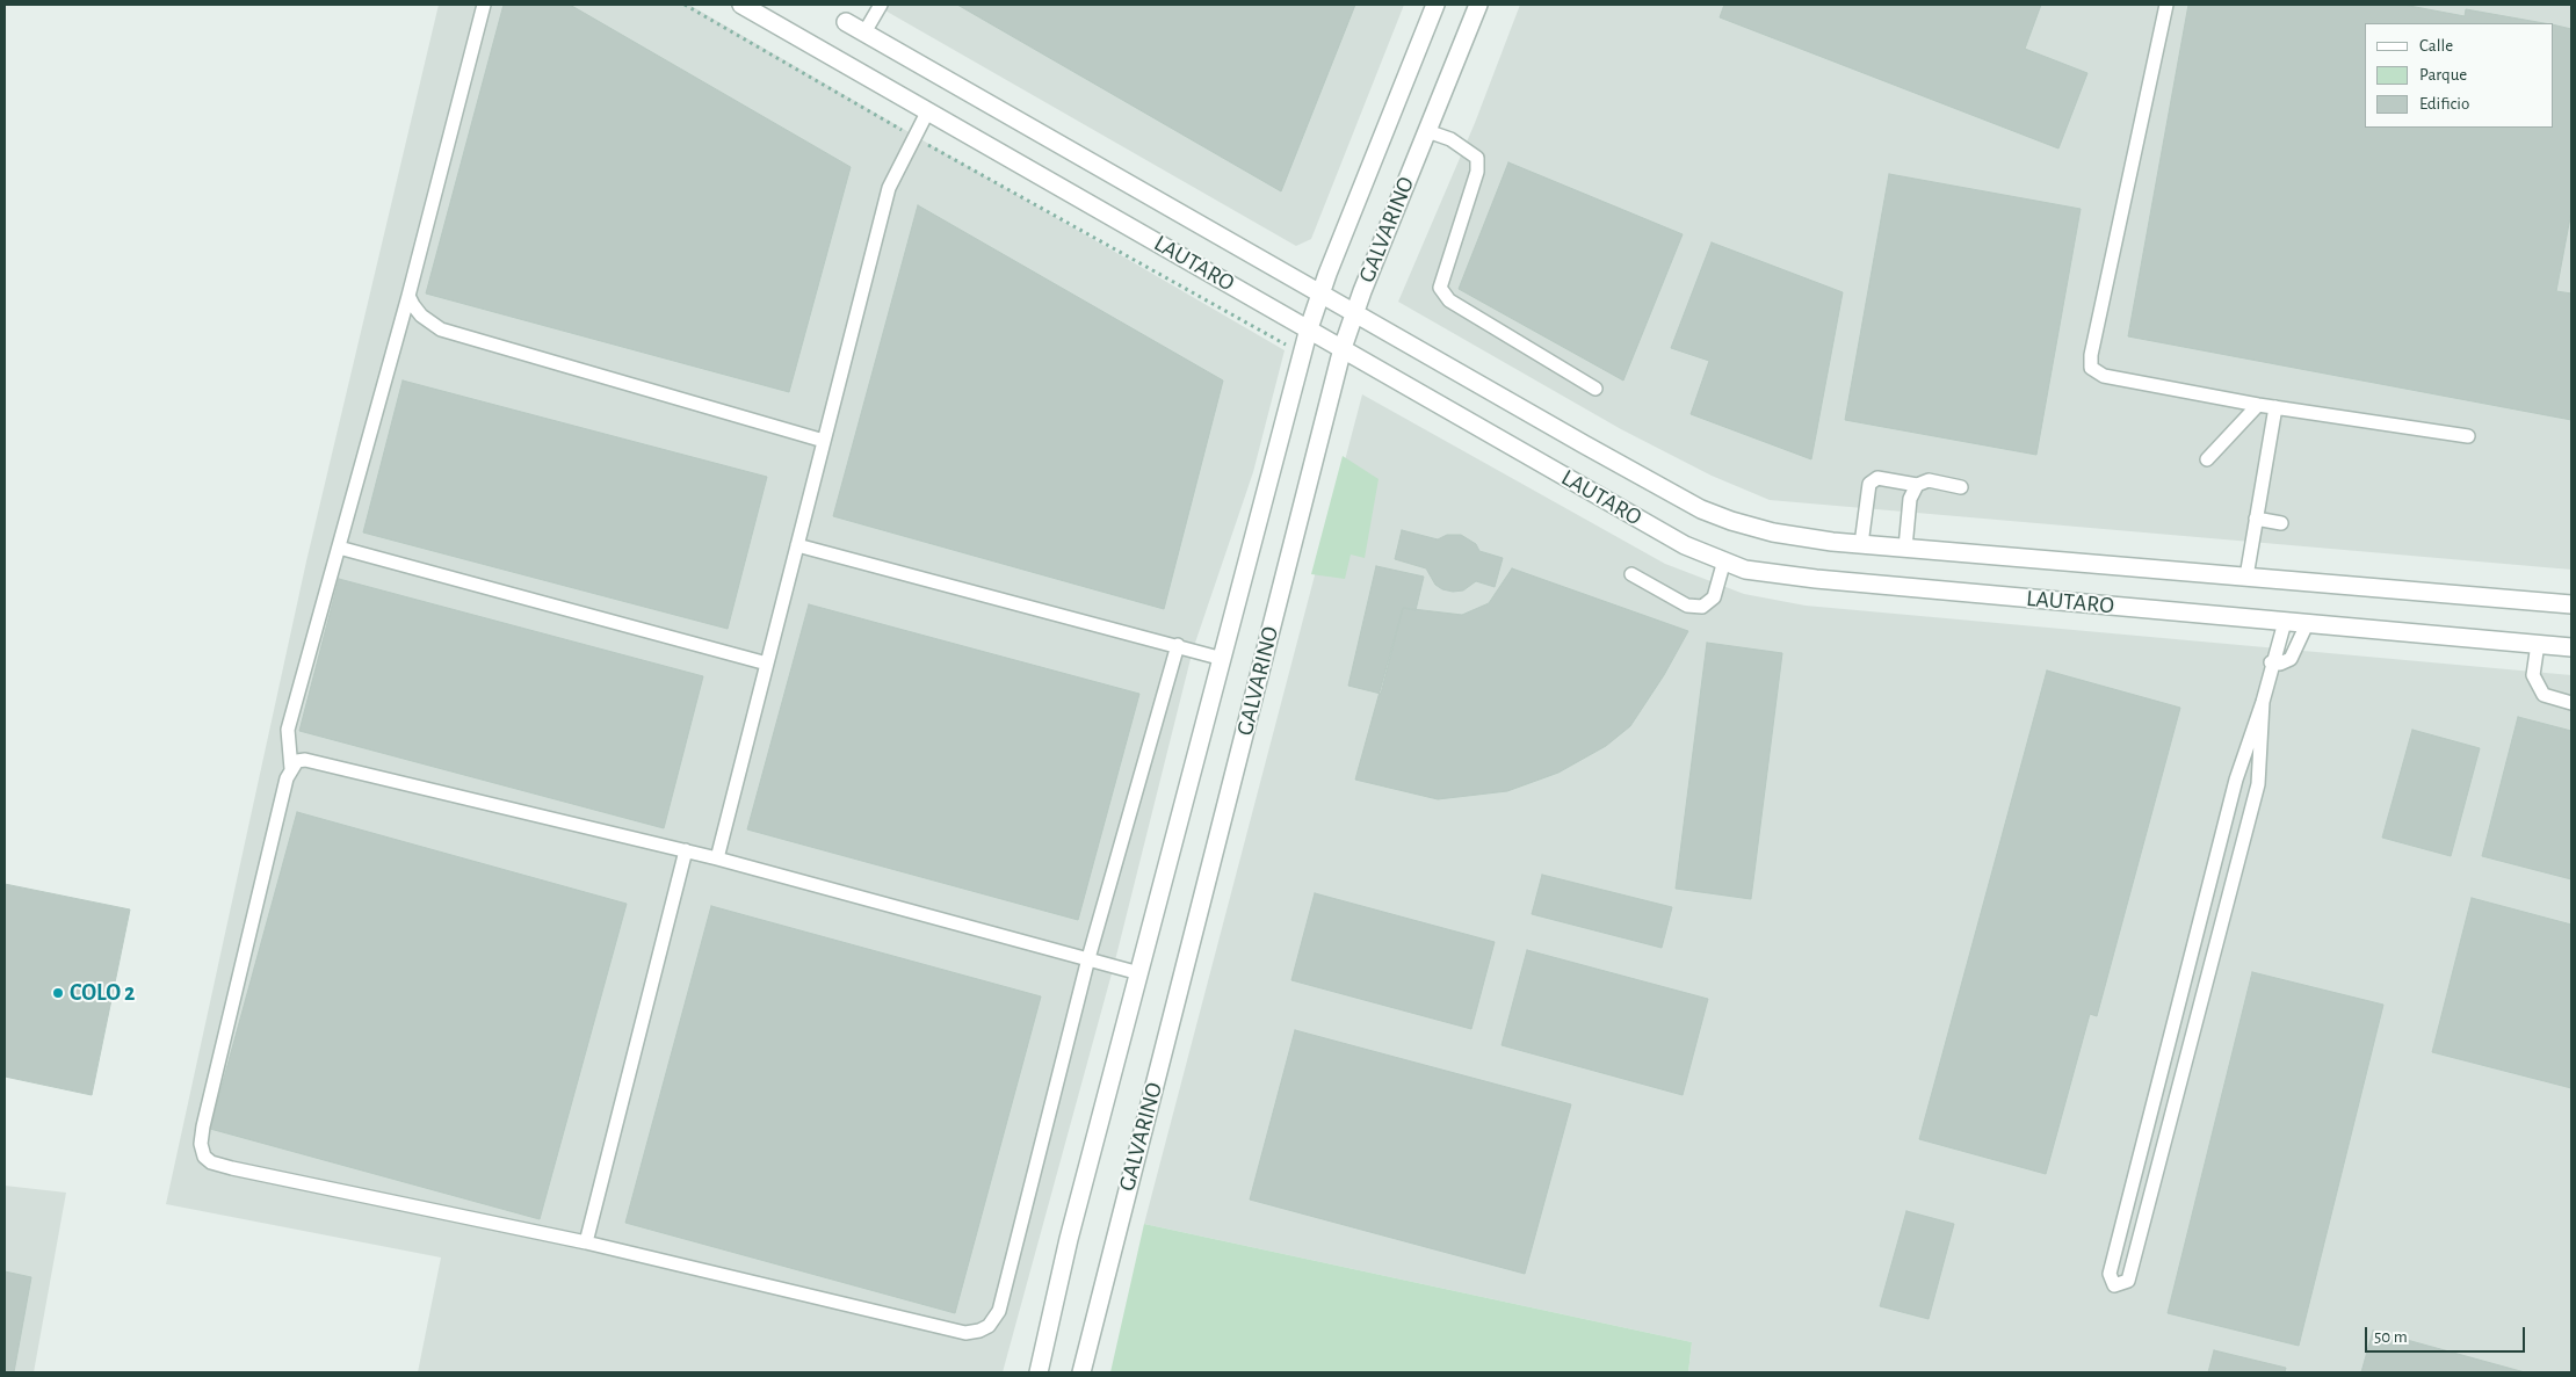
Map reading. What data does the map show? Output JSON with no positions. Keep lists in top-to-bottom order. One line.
{"streets":{"street":["GALVARINO","LAUTARO"]},"crossings":[["GALVARINO","LAUTARO"]],"places":["COLO 2"],"legend":["Calle","Parque","Edificio"],"scale_bar":"50 m"}
